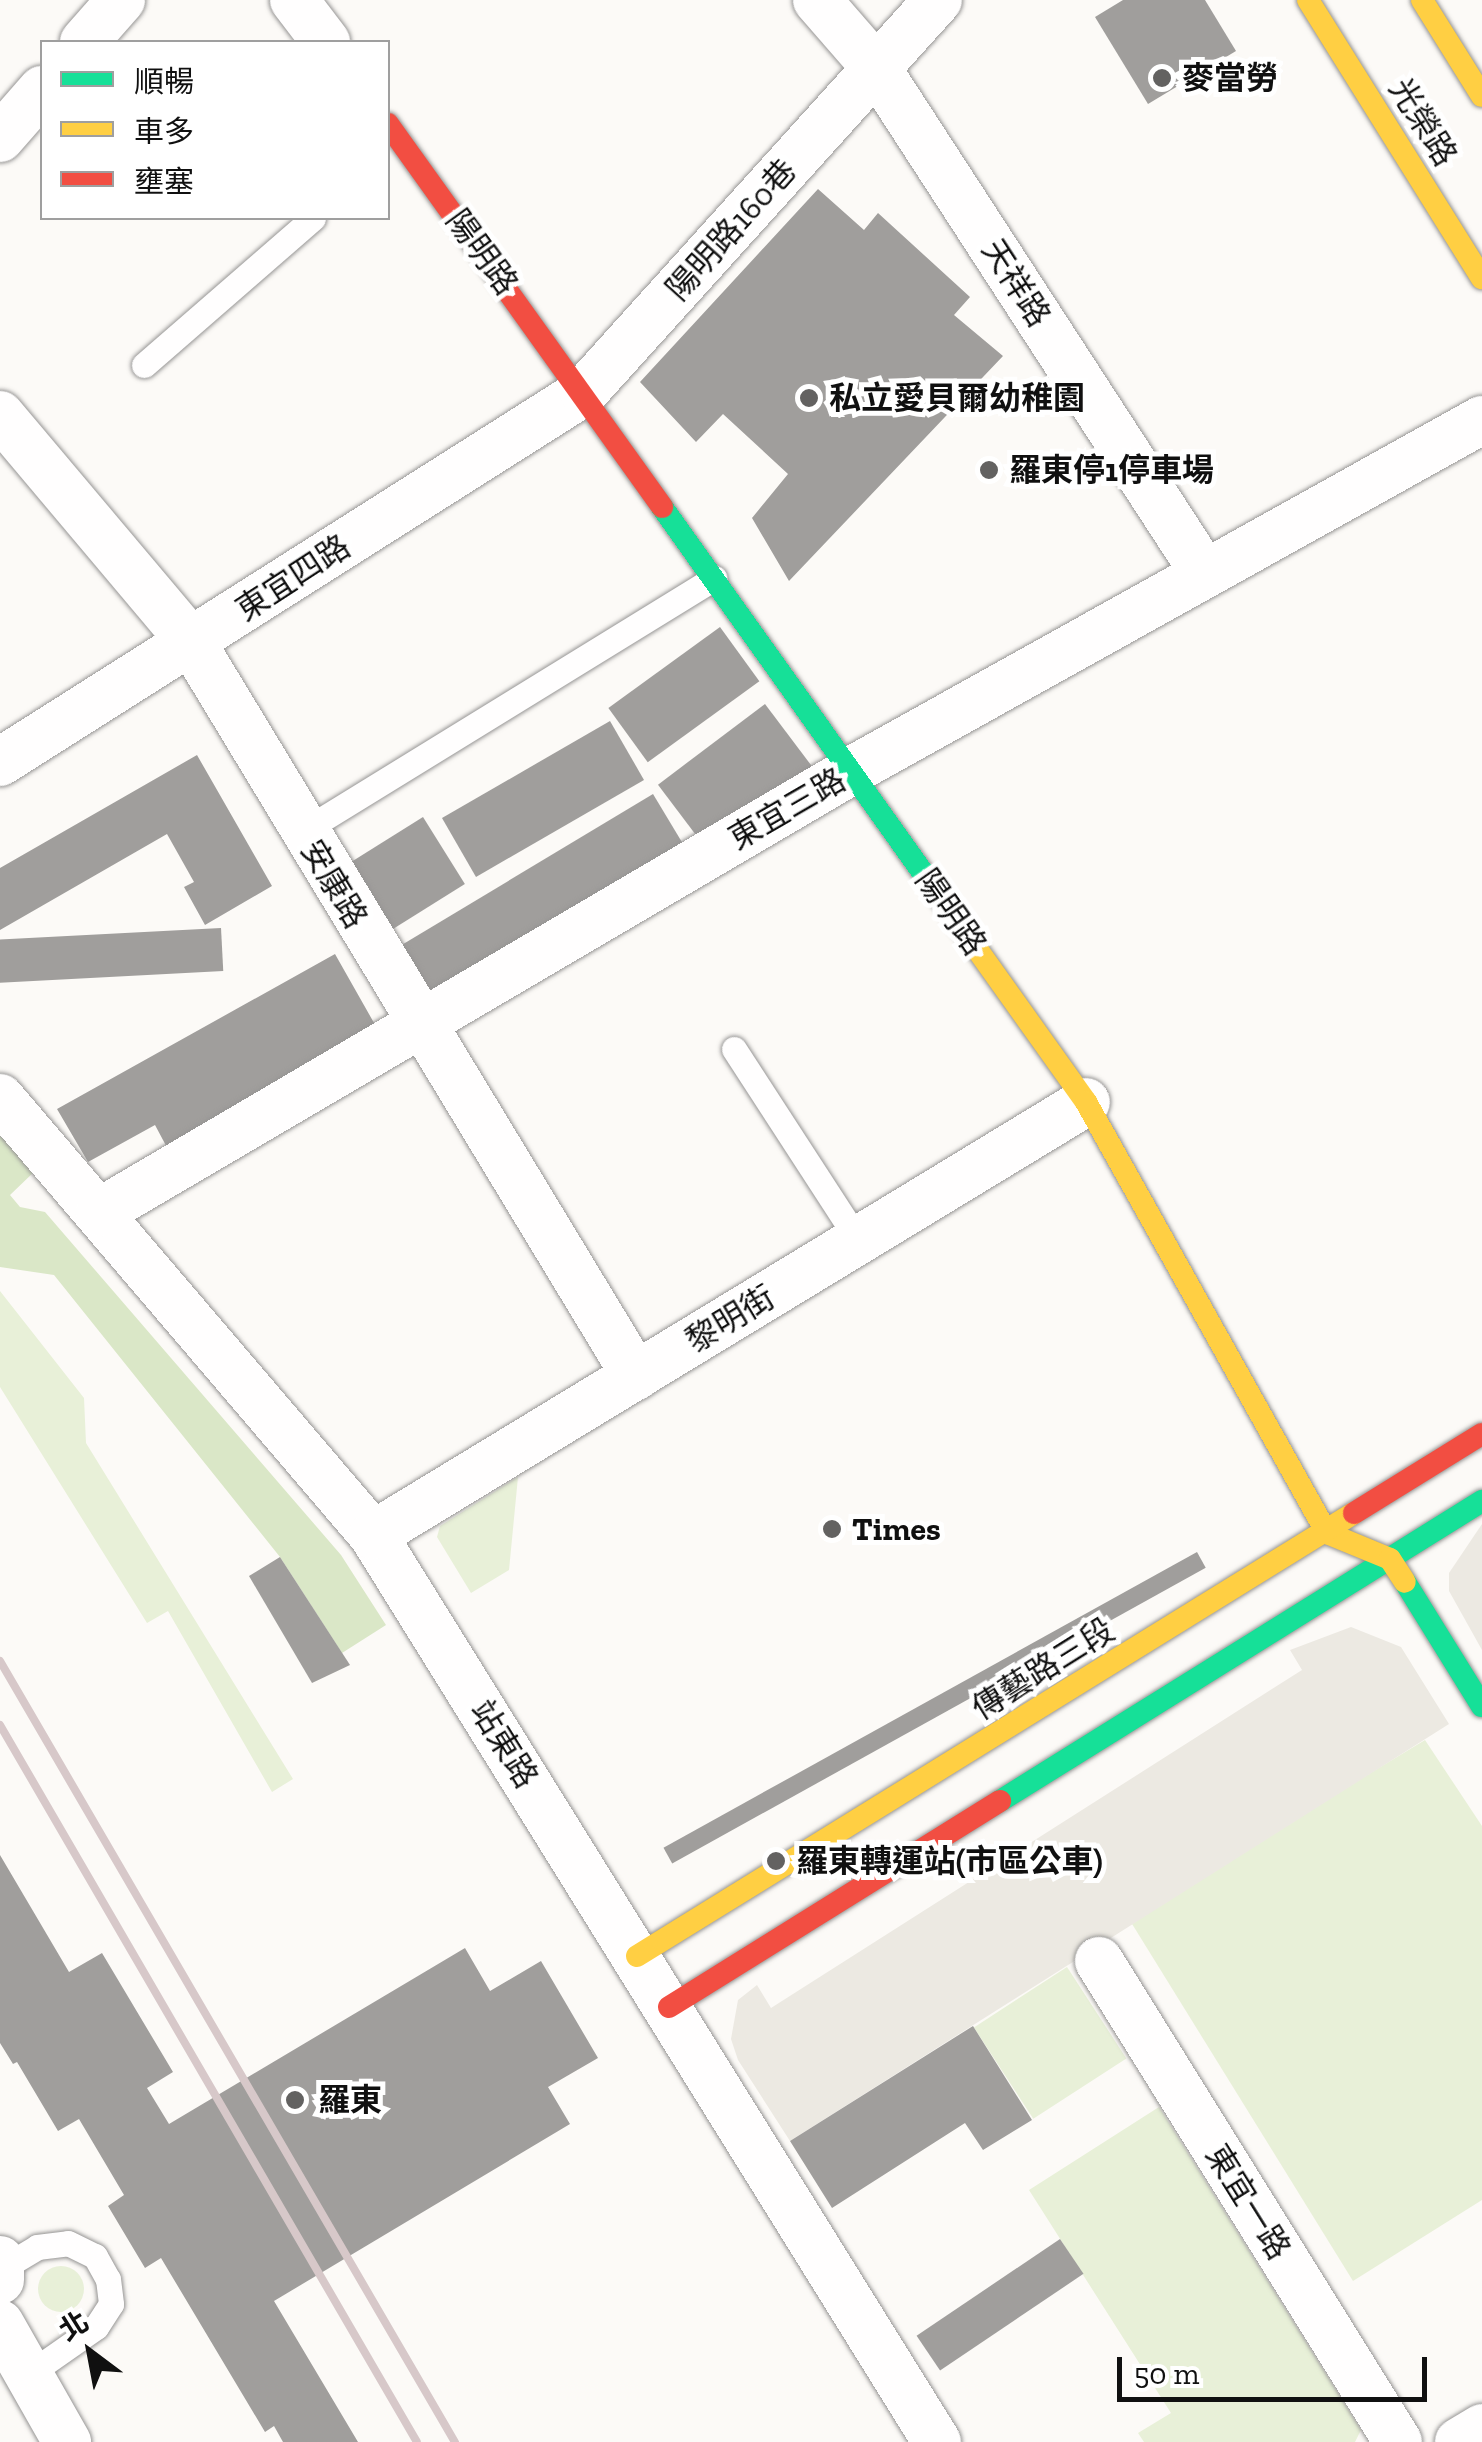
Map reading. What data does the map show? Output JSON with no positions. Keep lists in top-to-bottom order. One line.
{"streets":{"street":["光榮路","陽明路160巷","陽明路","天祥路","東宜四路","東宜三路","安康路","黎明街","傳藝路三段","站東路","東宜一路"]},"crossings":[["陽明路160巷","陽明路"],["陽明路160巷","天祥路"],["陽明路160巷","東宜四路"],["陽明路","東宜四路"],["陽明路","東宜三路"],["陽明路","黎明街"],["陽明路","傳藝路三段"],["天祥路","東宜三路"],["東宜四路","安康路"],["東宜三路","安康路"],["東宜三路","站東路"],["安康路","黎明街"],["黎明街","站東路"],["傳藝路三段","站東路"]],"places":["麥當勞","私立愛貝爾幼稚園","羅東停1停車場","Times","羅東轉運站(市區公車)","羅東"],"legend":["順暢","車多","壅塞"],"scale_bar":"50 m","north":"top left"}
